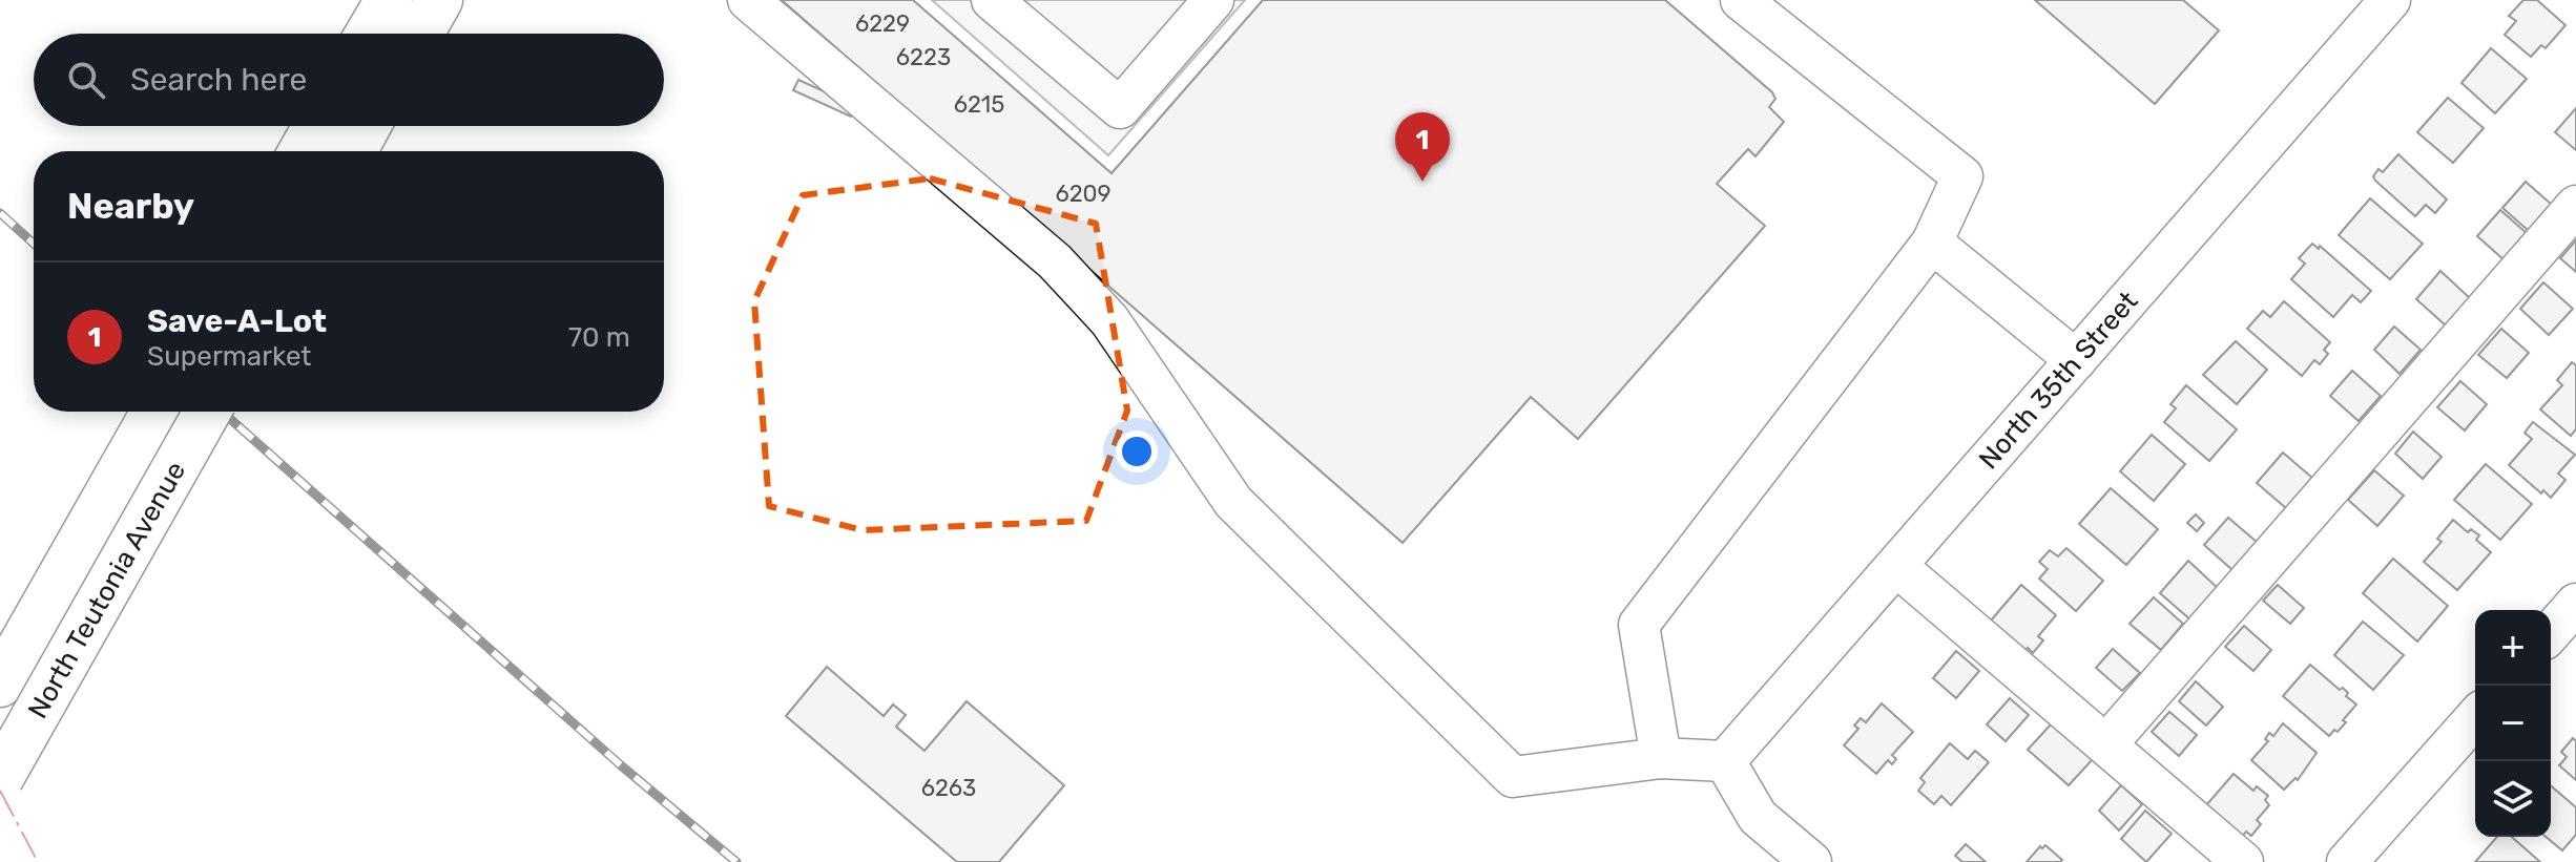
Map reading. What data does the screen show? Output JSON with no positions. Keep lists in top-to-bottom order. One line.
{"streets":{"main road":["North Teutonia Avenue"],"street":["North 35th Street"]},"house_numbers":["6229","6223","6215","6209","6263"],"page":{"search":"Search here","pins":"1","heading":"Nearby","list":[{"mark":"1","name":"Save-A-Lot","note":"Supermarket","value":"70 m"}],"map_buttons":["+","−"]}}
